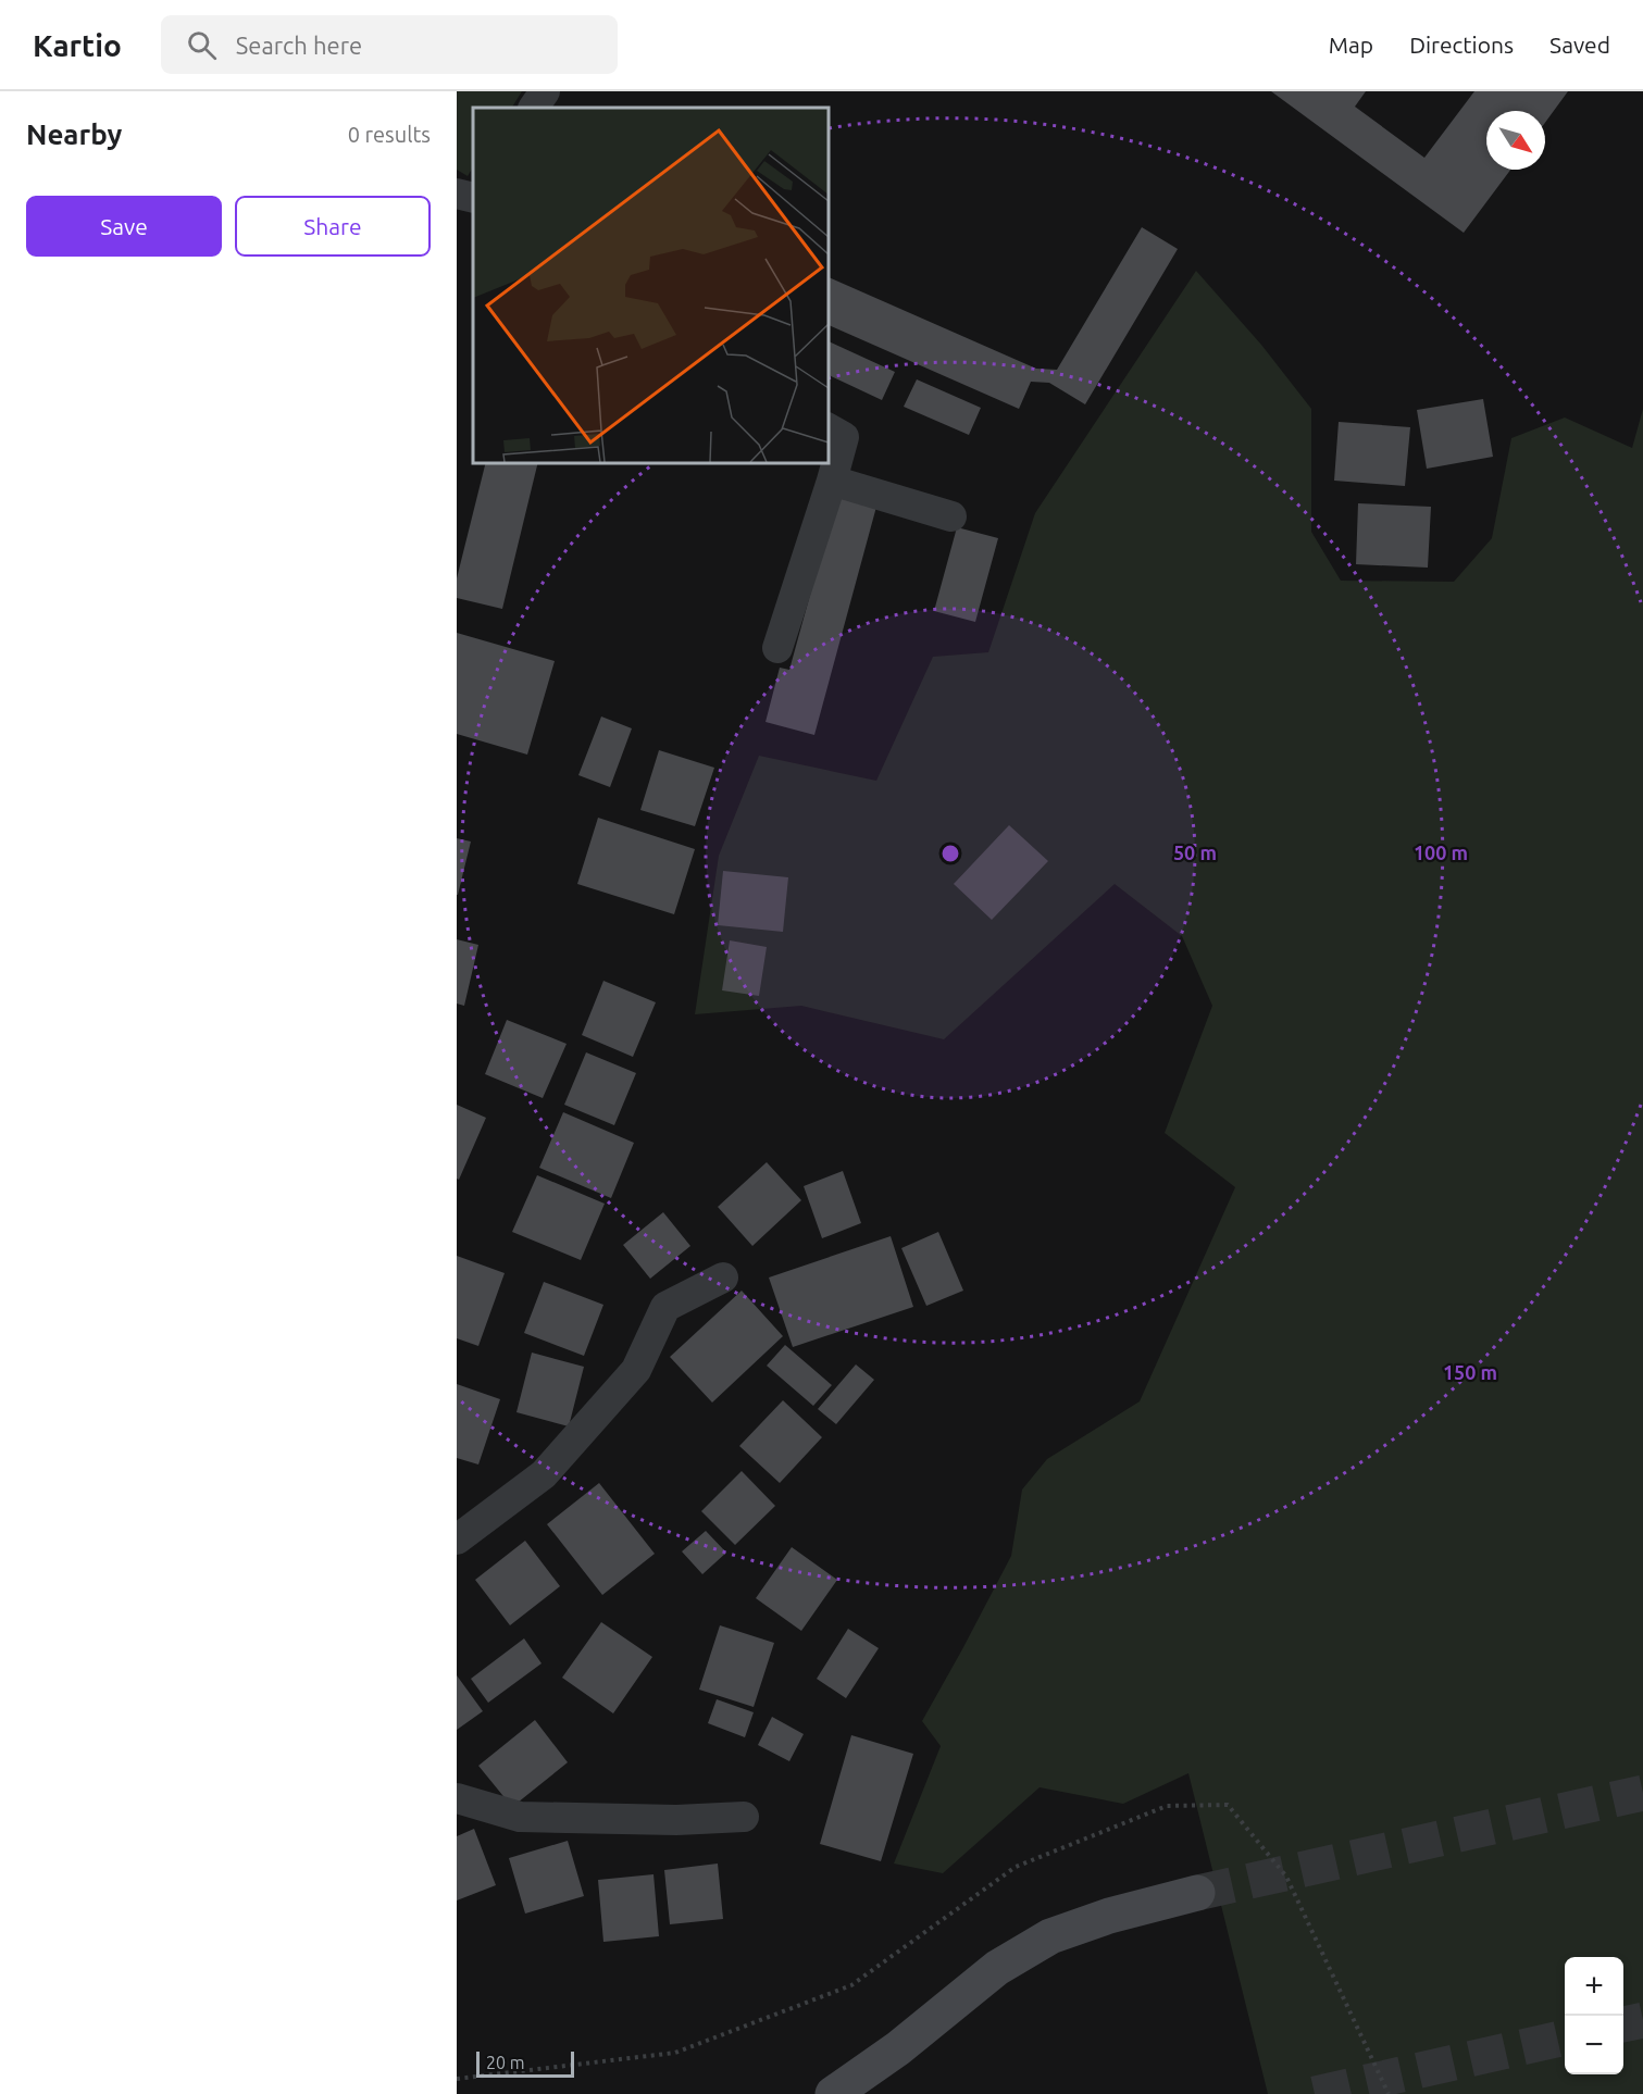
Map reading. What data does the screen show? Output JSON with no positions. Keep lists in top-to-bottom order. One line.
{"scale_bar":"20 m","north":"bottom right","page":{"header":"Kartio","search":"Search here","nav":["Map","Directions","Saved"],"heading":["Nearby","0 results"],"buttons":["Save","Share"],"map_buttons":["+","−"],"scale":"20 m"},"rings":["50 m","100 m","150 m"]}
